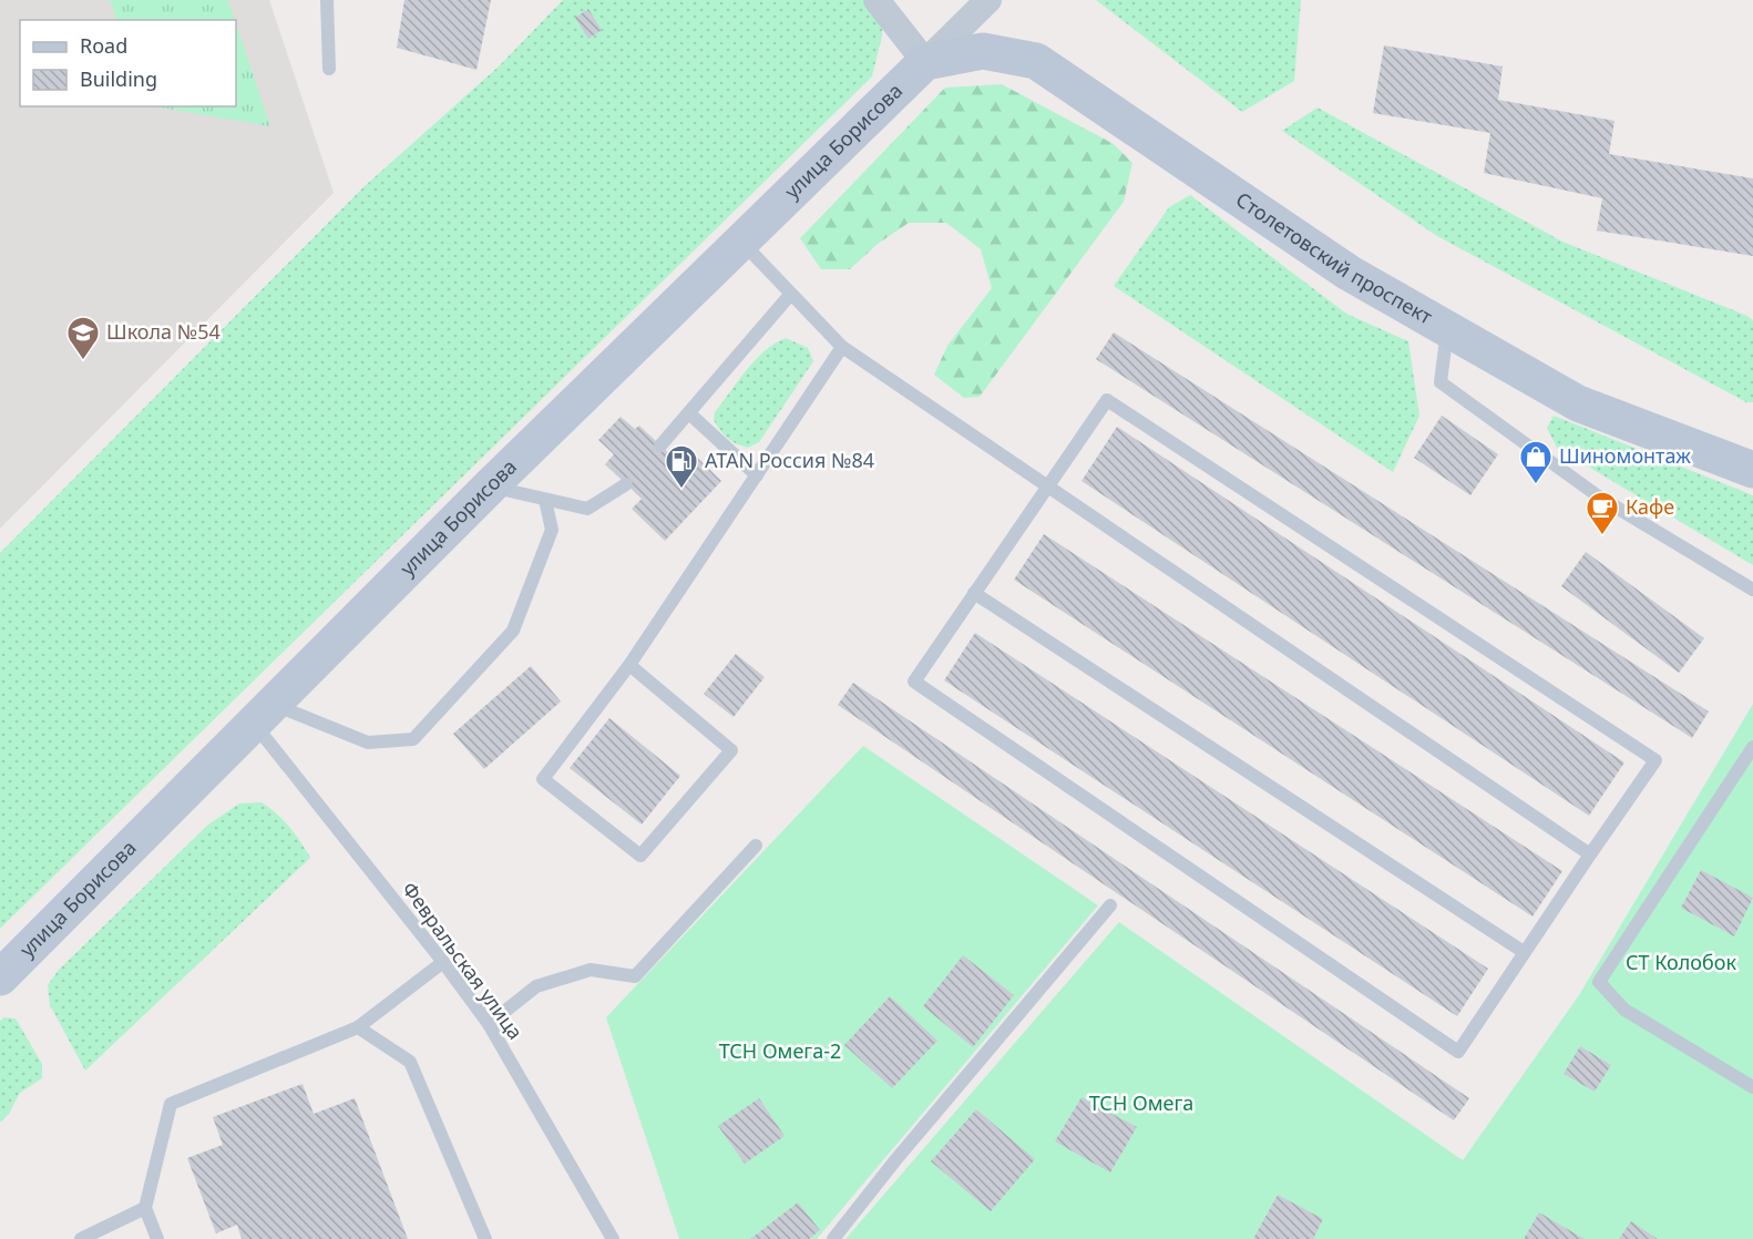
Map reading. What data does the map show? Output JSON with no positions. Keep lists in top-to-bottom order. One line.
{"streets":{"main road":["улица Борисова","Столетовский проспект"],"lane":["Февральская улица"]},"crossings":[["улица Борисова","Столетовский проспект"],["улица Борисова","Февральская улица"]],"parks":["СТ Колобок","ТСН Омега-2","ТСН Омега"],"places":{"school or university":["Школа №54"],"shop":["Шиномонтаж"],"fuel station":["ATAN Россия №84"],"cafe":["Кафе"]},"legend":["Road","Building"]}
